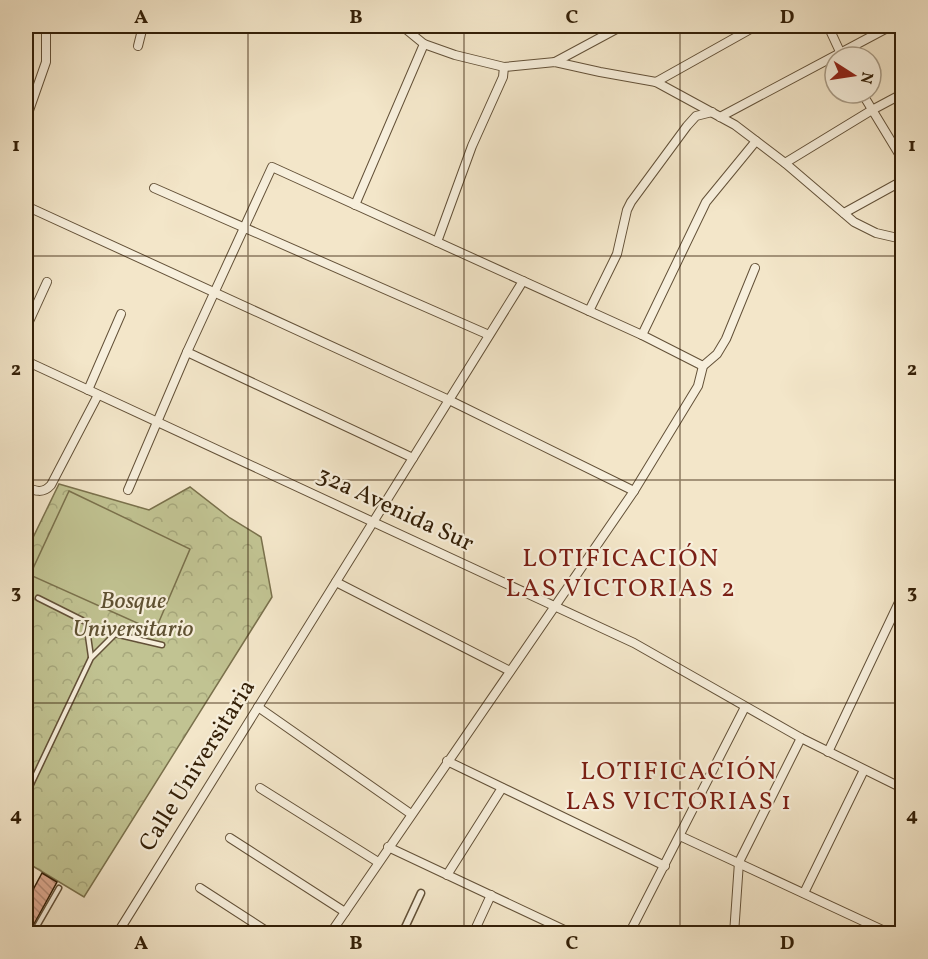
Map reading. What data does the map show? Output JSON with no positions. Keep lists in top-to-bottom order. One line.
{"streets":{"street":["32a Avenida Sur","Calle Universitaria"]},"crossings":[["32a Avenida Sur","Calle Universitaria"]],"districts":["LOTIFICACIÓN LAS VICTORIAS 2","LOTIFICACIÓN LAS VICTORIAS 1"],"parks":["Bosque Universitario"],"north":"right","grid":{"columns":["A","B","C","D"],"rows":["1","2","3","4"]}}
